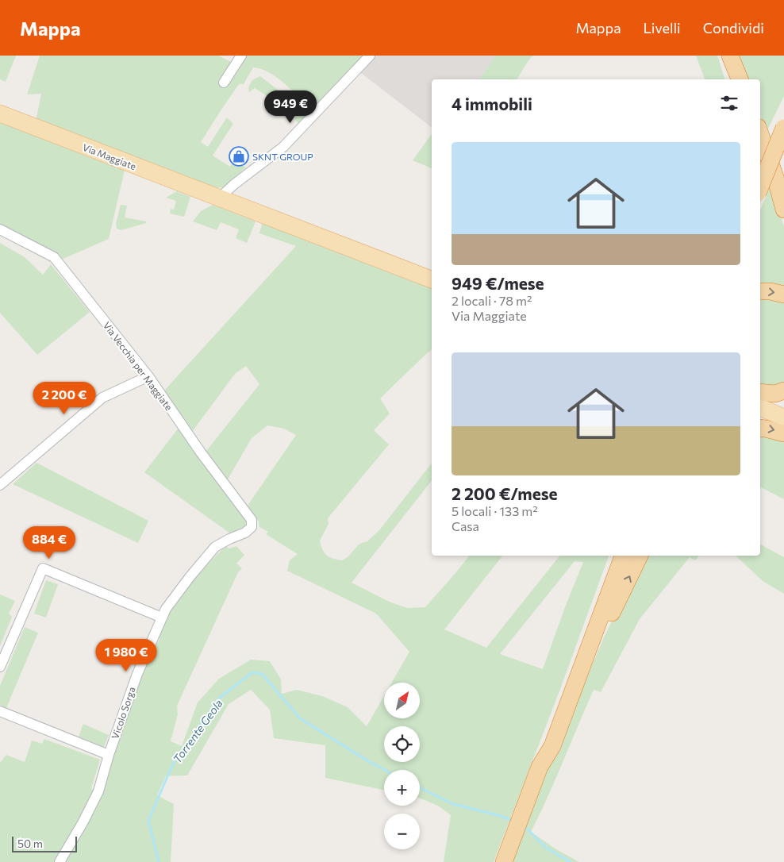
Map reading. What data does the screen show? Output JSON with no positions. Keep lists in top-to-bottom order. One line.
{"streets":{"main road":["Via Maggiate"],"street":["Via Vecchia per Maggiate","Vicolo Sorga"]},"crossings":[["Via Vecchia per Maggiate","Vicolo Sorga"]],"water":["Torrente Geola"],"places":{"shop":["SKNT GROUP"]},"scale_bar":"50 m","north":"top right","page":{"header":"Mappa","nav":["Mappa","Livelli","Condividi"],"heading":"4 immobili","price":["949 €","2 200 €","884 €","1 980 €"],"list":[{"name":"949 €/mese","note":"2 locali · 78 m² · Via Maggiate"},{"name":"2 200 €/mese","note":"5 locali · 133 m² · Casa"}],"map_buttons":["+","−"],"scale":"50 m"}}
